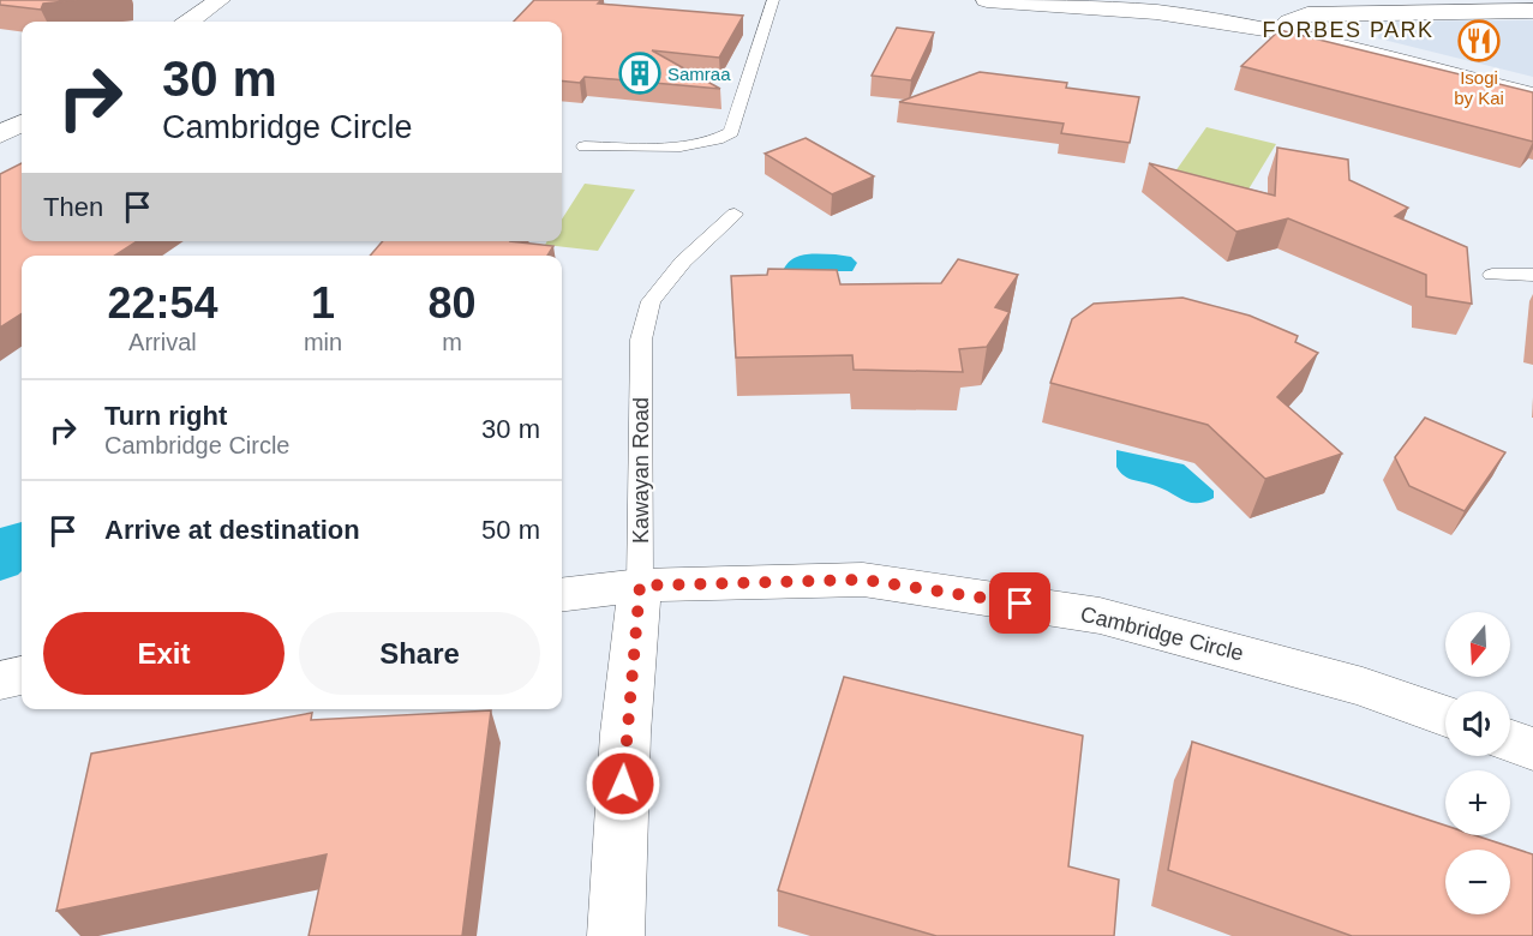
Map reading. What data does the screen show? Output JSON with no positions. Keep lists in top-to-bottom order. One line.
{"streets":{"street":["Kawayan Road","Cambridge Circle"]},"crossings":[["Kawayan Road","Cambridge Circle"]],"districts":["FORBES PARK"],"places":{"restaurant":["Isogi by Kai"],"building":["Samraa"]},"north":"bottom","page":{"turn":["30 m","Cambridge Circle"],"then":"Then","eta":["22:54","Arrival","1","min","80","m"],"list":[{"name":"Turn right","note":"Cambridge Circle","value":"30 m"},{"name":"Arrive at destination","value":"50 m"}],"buttons":["Exit","Share"],"map_buttons":["+","−"]}}
